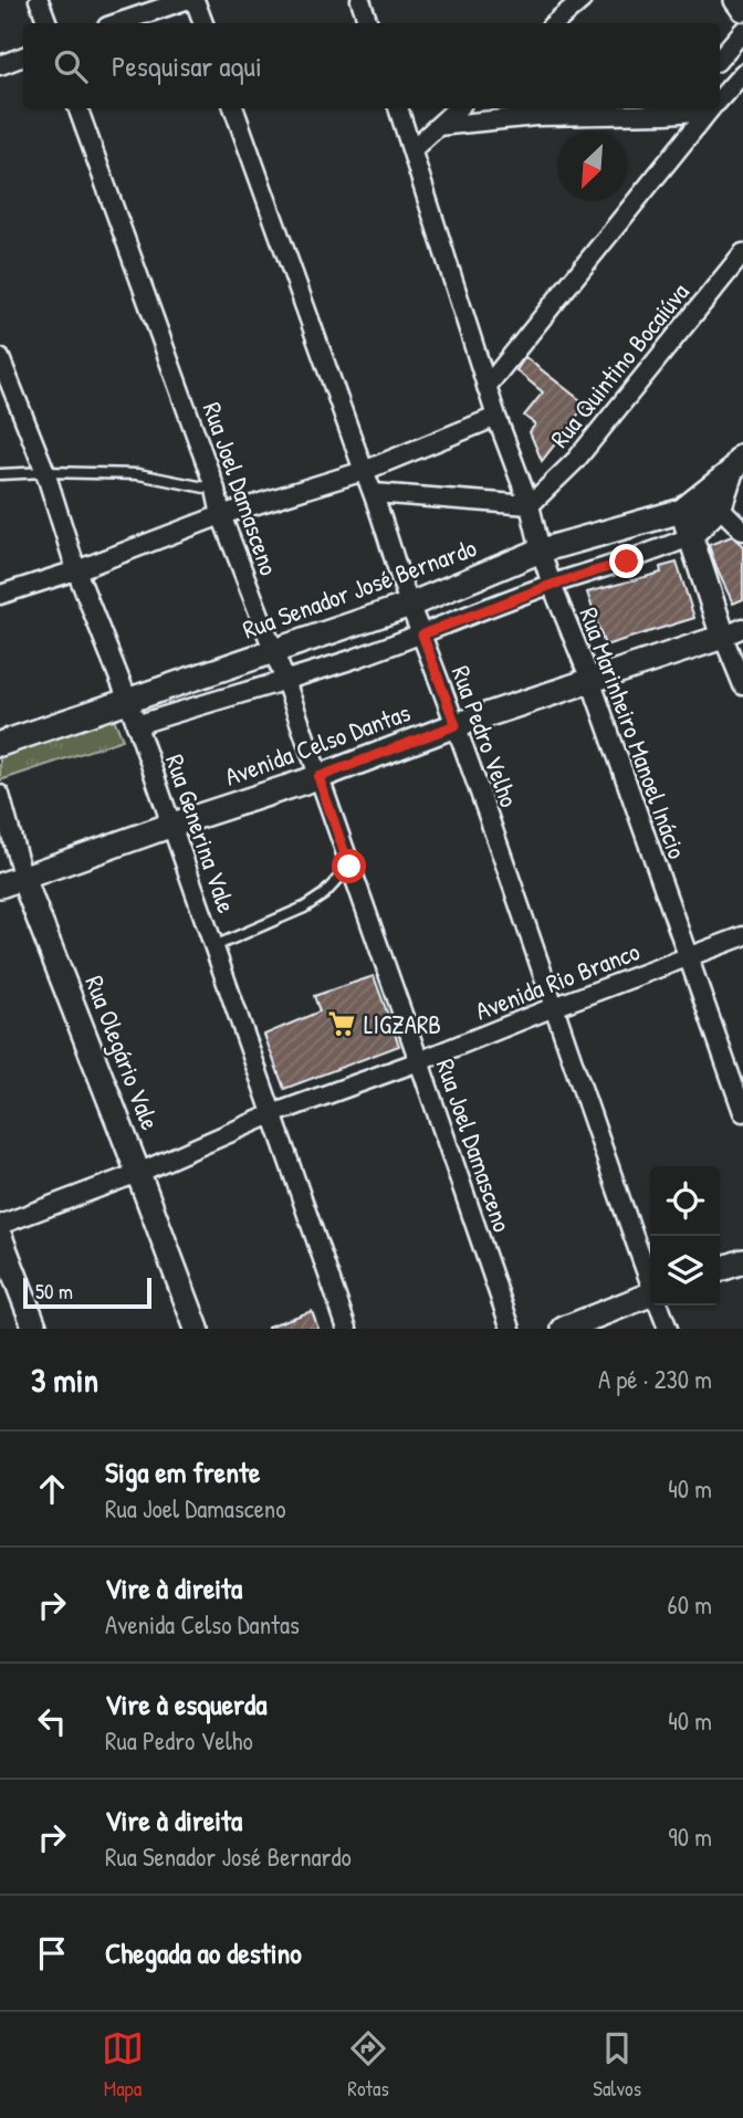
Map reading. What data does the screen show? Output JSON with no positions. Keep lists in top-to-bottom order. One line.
{"streets":{"main road":["Rua Senador José Bernardo","Avenida Celso Dantas","Rua Olegário Vale"],"street":["Rua Quintino Bocaiúva","Rua Joel Damasceno","Rua Marinheiro Manoel Inácio","Rua Pedro Velho","Rua Generina Vale","Avenida Rio Branco"]},"crossings":[["Rua Quintino Bocaiúva","Rua Marinheiro Manoel Inácio"],["Rua Joel Damasceno","Rua Senador José Bernardo"],["Rua Joel Damasceno","Avenida Celso Dantas"],["Rua Joel Damasceno","Avenida Rio Branco"],["Rua Senador José Bernardo","Rua Marinheiro Manoel Inácio"],["Rua Senador José Bernardo","Rua Pedro Velho"],["Rua Senador José Bernardo","Rua Generina Vale"],["Rua Marinheiro Manoel Inácio","Avenida Celso Dantas"],["Rua Marinheiro Manoel Inácio","Avenida Rio Branco"],["Rua Pedro Velho","Avenida Celso Dantas"],["Rua Pedro Velho","Avenida Rio Branco"],["Avenida Celso Dantas","Rua Generina Vale"],["Avenida Celso Dantas","Rua Olegário Vale"],["Rua Generina Vale","Avenida Rio Branco"],["Avenida Rio Branco","Rua Olegário Vale"]],"places":{"supermarket":["LIGZARB"]},"scale_bar":"50 m","north":"bottom left","page":{"search":"Pesquisar aqui","scale":"50 m","heading":["3 min","A pé · 230 m"],"list":[["Siga em frente","Rua Joel Damasceno","40 m"],["Vire à direita","Avenida Celso Dantas","60 m"],["Vire à esquerda","Rua Pedro Velho","40 m"],["Vire à direita","Rua Senador José Bernardo","90 m"],"Chegada ao destino"],"nav":["Mapa","Rotas","Salvos"]}}
